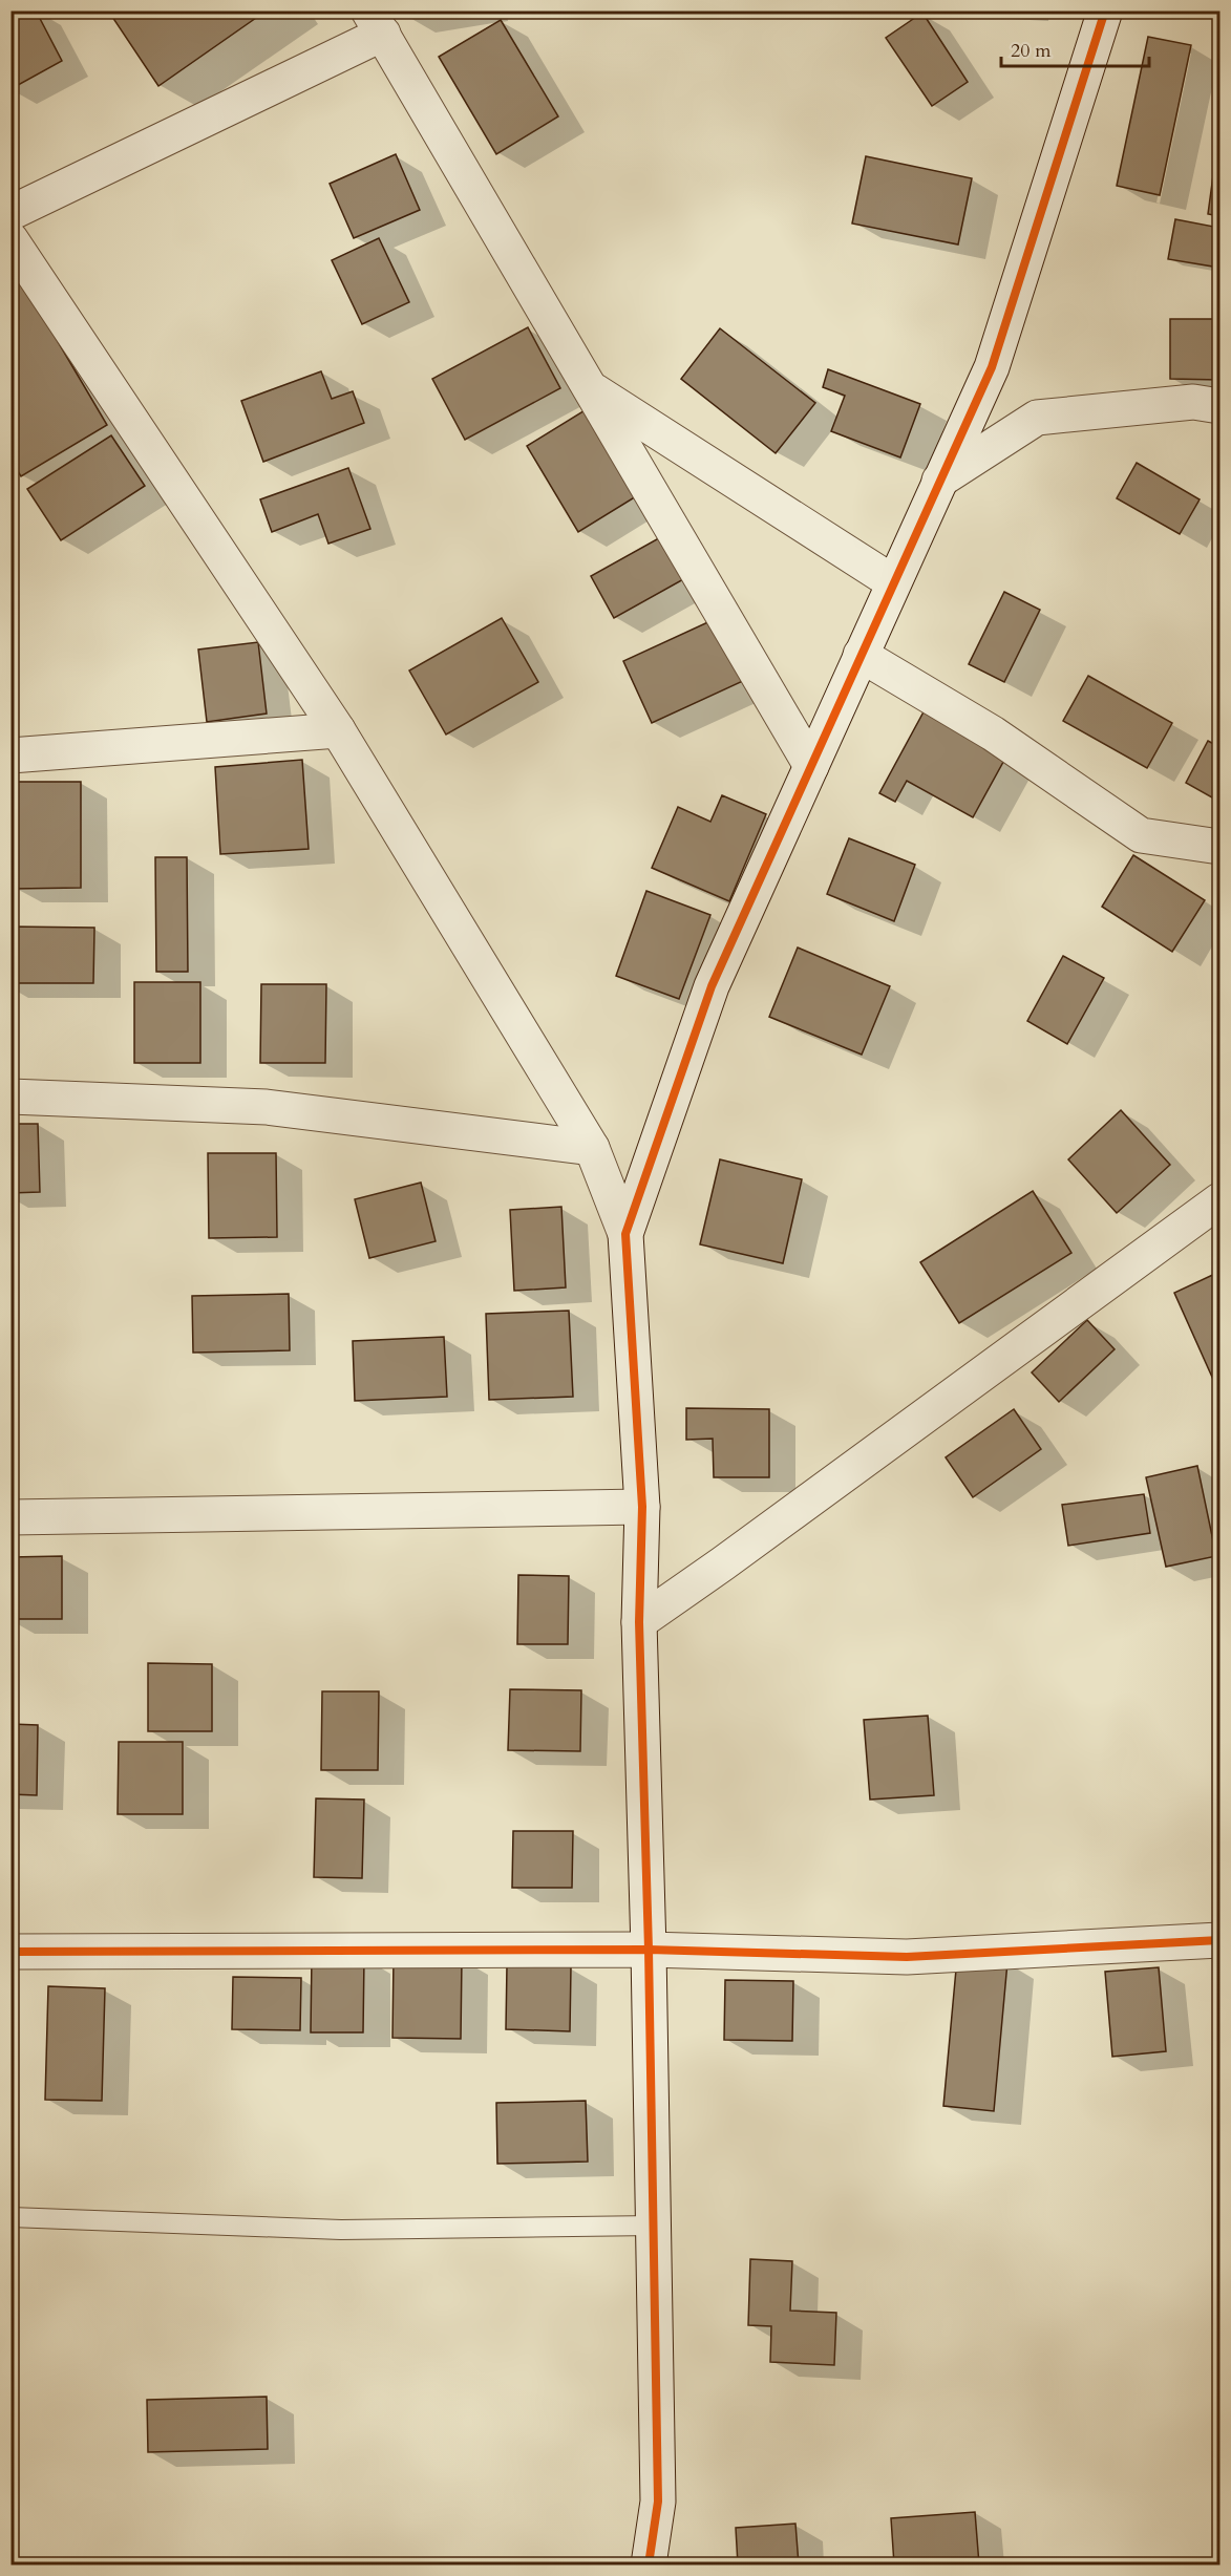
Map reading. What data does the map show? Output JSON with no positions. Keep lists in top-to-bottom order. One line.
{"scale_bar":"20 m"}
